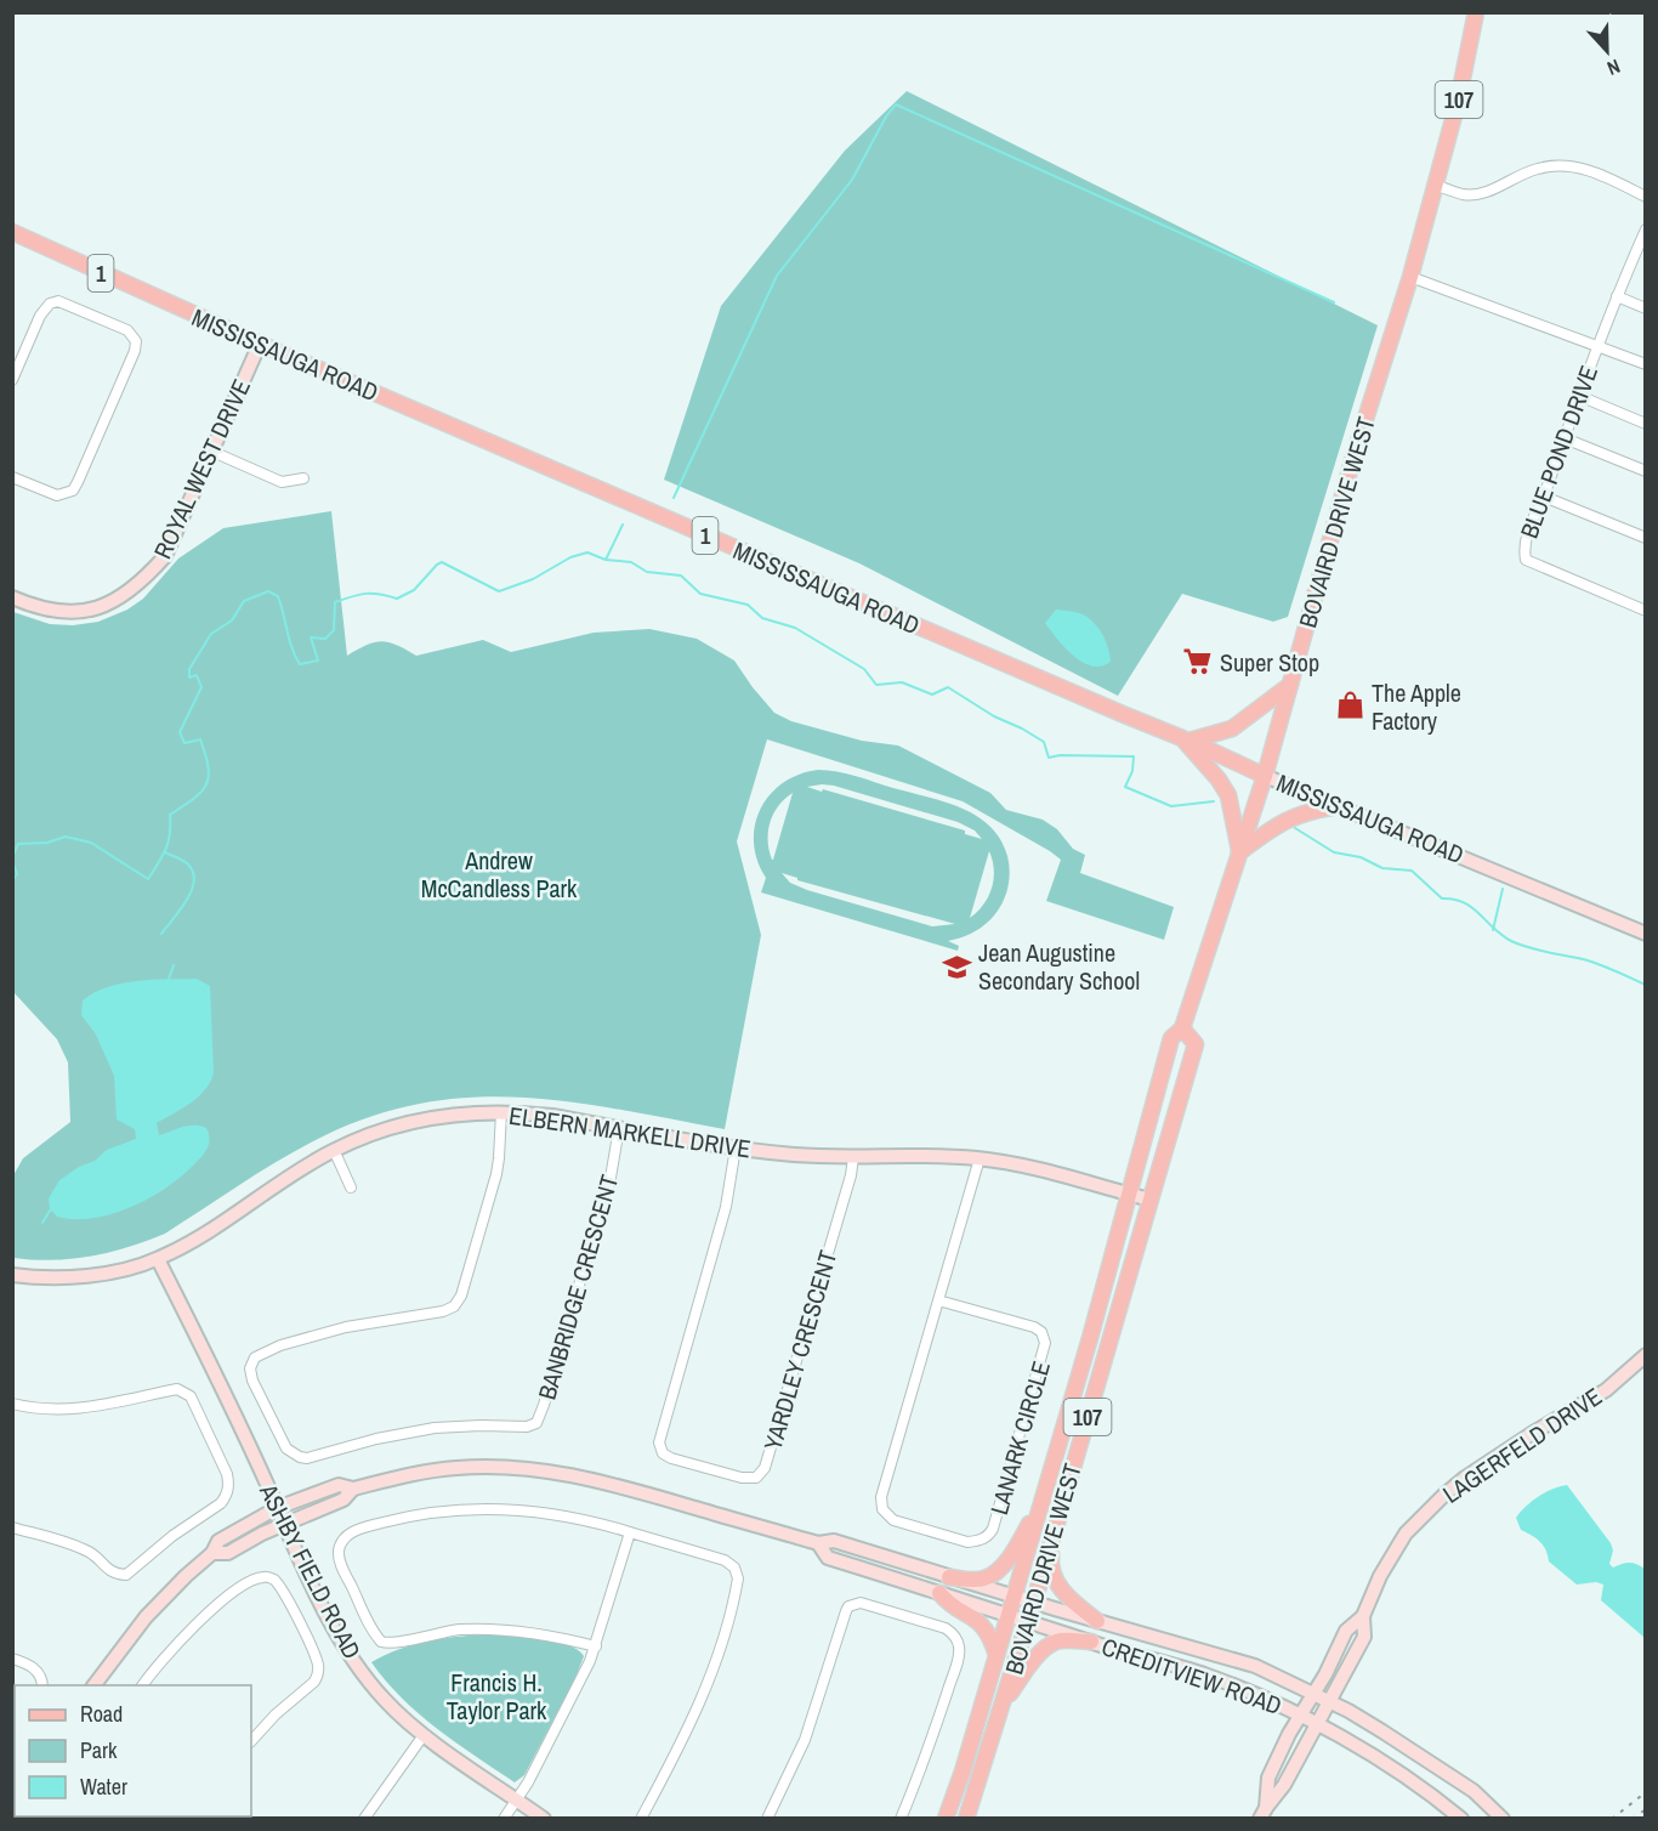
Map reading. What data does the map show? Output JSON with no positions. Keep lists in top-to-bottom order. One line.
{"streets":{"main road":["107","1","MISSISSAUGA ROAD","BOVAIRD DRIVE WEST"],"street":["BLUE POND DRIVE","ROYAL WEST DRIVE","ELBERN MARKELL DRIVE","BANBRIDGE CRESCENT","YARDLEY CRESCENT","LANARK CIRCLE","LAGERFELD DRIVE","ASHBY FIELD ROAD","CREDITVIEW ROAD"]},"crossings":[["MISSISSAUGA ROAD","ROYAL WEST DRIVE"],["MISSISSAUGA ROAD","BOVAIRD DRIVE WEST"],["BOVAIRD DRIVE WEST","ELBERN MARKELL DRIVE"],["BOVAIRD DRIVE WEST","CREDITVIEW ROAD"],["ELBERN MARKELL DRIVE","BANBRIDGE CRESCENT"],["ELBERN MARKELL DRIVE","YARDLEY CRESCENT"],["ELBERN MARKELL DRIVE","LANARK CIRCLE"],["ELBERN MARKELL DRIVE","ASHBY FIELD ROAD"],["LAGERFELD DRIVE","CREDITVIEW ROAD"]],"parks":["Andrew McCandless Park","Francis H. Taylor Park"],"places":{"supermarket":["Super Stop"],"shop":["The Apple Factory"],"school or university":["Jean Augustine Secondary School"]},"legend":["Road","Park","Water"],"north":"bottom"}
